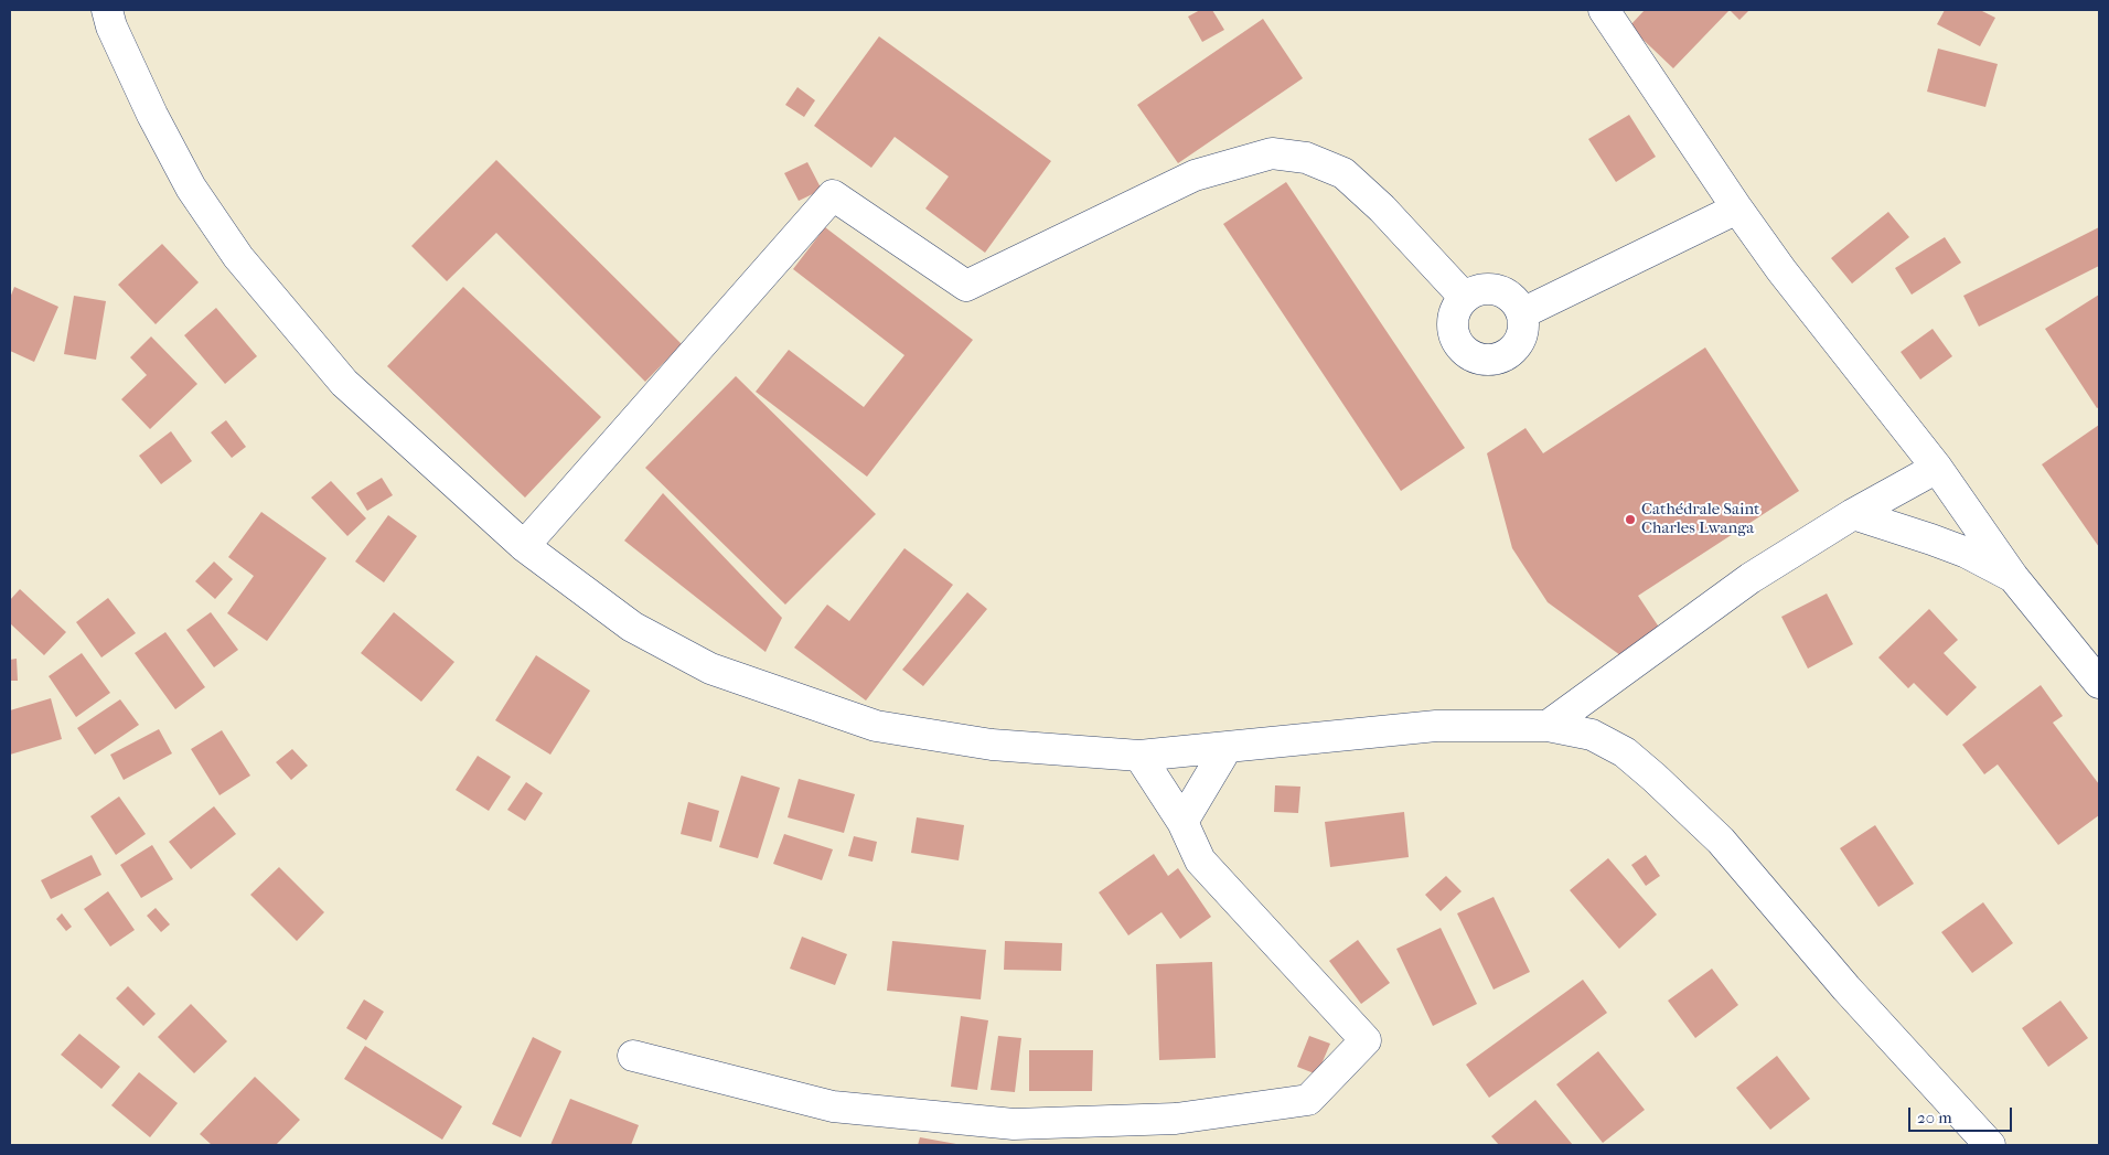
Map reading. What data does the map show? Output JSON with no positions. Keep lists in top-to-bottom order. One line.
{"places":["Cathédrale Saint Charles Lwanga"],"scale_bar":"20 m"}
